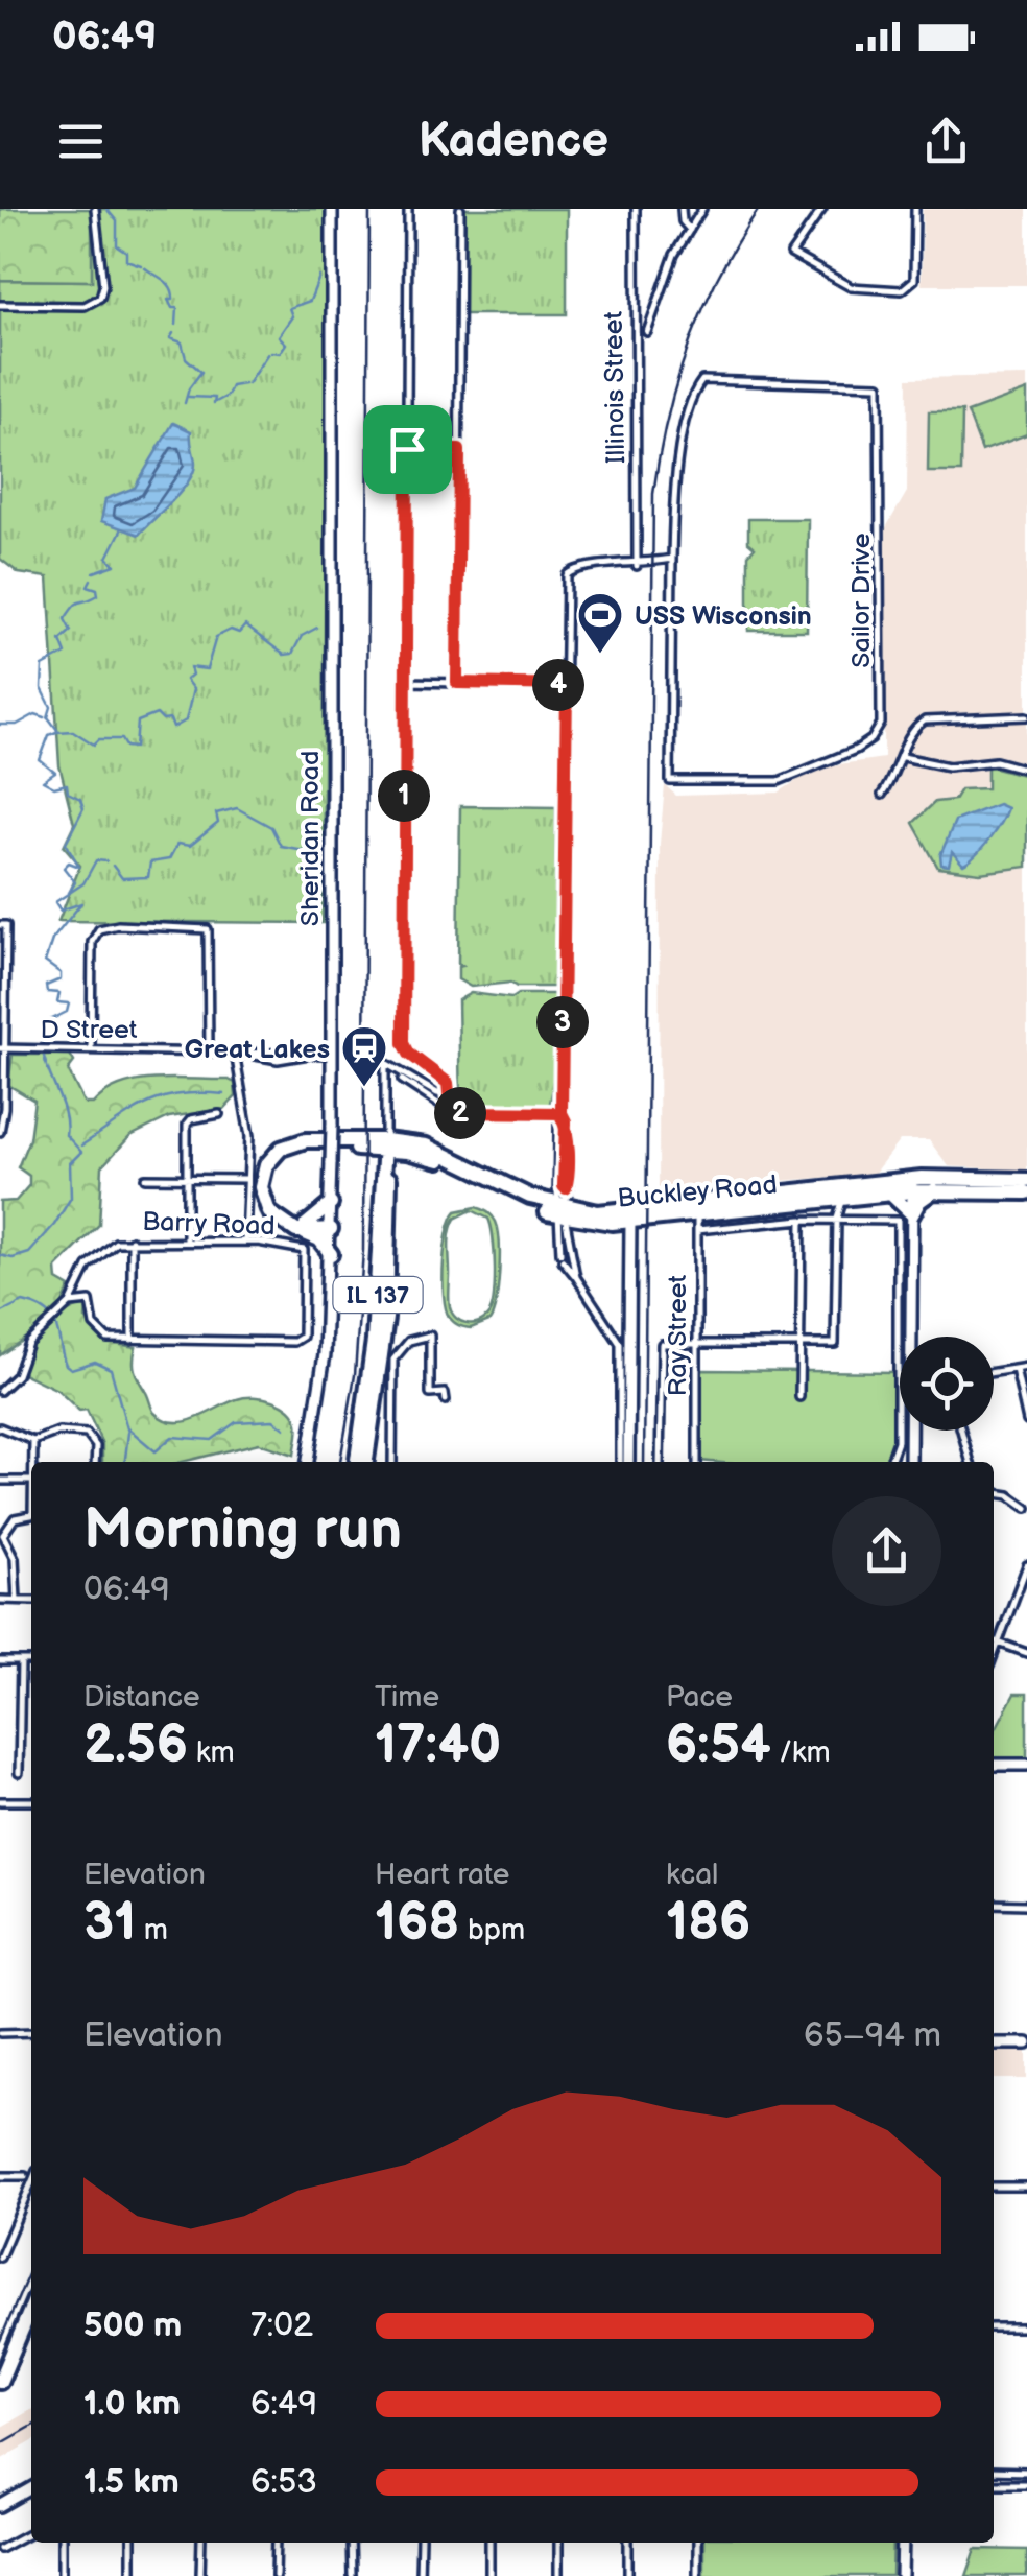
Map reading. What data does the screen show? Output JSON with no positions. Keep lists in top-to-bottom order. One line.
{"streets":{"highway":["Buckley Road","IL 137"],"main road":["Sheridan Road"],"street":["Illinois Street","Sailor Drive","D Street","Barry Road","Ray Street"]},"crossings":[["Sheridan Road","D Street"],["Sheridan Road","Buckley Road"],["Buckley Road","IL 137"],["Buckley Road","Ray Street"]],"places":{"sports":["USS Wisconsin"],"station":["Great Lakes"]},"page":{"status":"06:49","header":"Kadence","pins":["4","1","3","2"],"heading":["Morning run","06:49"],"stats":[["Distance","2.56 km"],["Time","17:40"],["Pace","6:54 /km"],["Elevation","31 m"],["Heart rate","168 bpm"],["kcal","186"]],"chart":["Elevation","65–94 m"],"list":[{"name":"500 m","note":"7:02"},{"name":"1.0 km","note":"6:49"},{"name":"1.5 km","note":"6:53"}]}}
